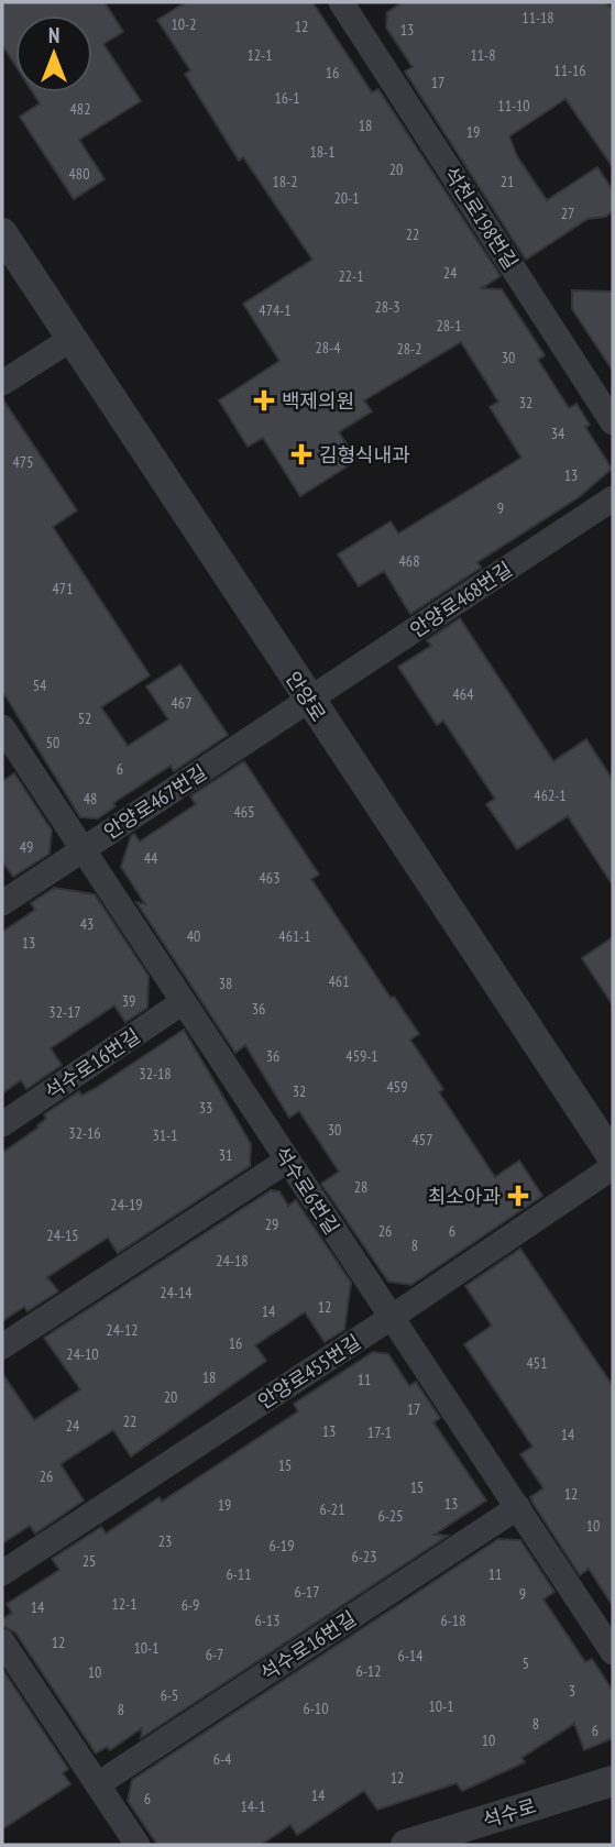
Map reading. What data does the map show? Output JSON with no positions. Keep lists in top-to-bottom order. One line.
{"streets":{"street":["석천로198번길","안양로468번길","안양로","안양로467번길","석수로16번길","석수로6번길","안양로455번길","석수로"]},"crossings":[["안양로468번길","안양로"],["안양로468번길","안양로467번길"],["안양로","안양로467번길"],["안양로467번길","석수로6번길"],["석수로16번길","석수로6번길"],["석수로6번길","안양로455번길"]],"places":{"health":["백제의원","김형식내과","최소아과"]},"house_numbers":["11-18","10-2","12","13","12-1","11-8","11-16","16","17","16-1","11-10","482","18","19","18-1","20","480","18-2","21","20-1","27","22","24","22-1","28-3","474-1","28-1","28-4","28-2","30","32","34","475","13","9","468","471","54","464","467","52","50","6","462-1","48","465","49","44","463","43","40","461-1","13","461","38","39","36","32-17","36","459-1","32-18","459","32","33","30","32-16","31-1","457","31","28","24-19","29","26","6","24-15","8","24-18","24-14","12","14","24-12","16","24-10","451","18","11","20","17","22","24","13","17-1","14","15","26","15","12","13","19","6-21","6-25","10","23","6-19","6-23","25","6-11","11","6-17","9","12-1","6-9","14","6-13","6-18","12","10-1","6-7","6-14","5","6-12","10","3","6-5","10-1","6-10","8","8","6","10","6-4","12","14","6","14-1"],"north":"top"}
